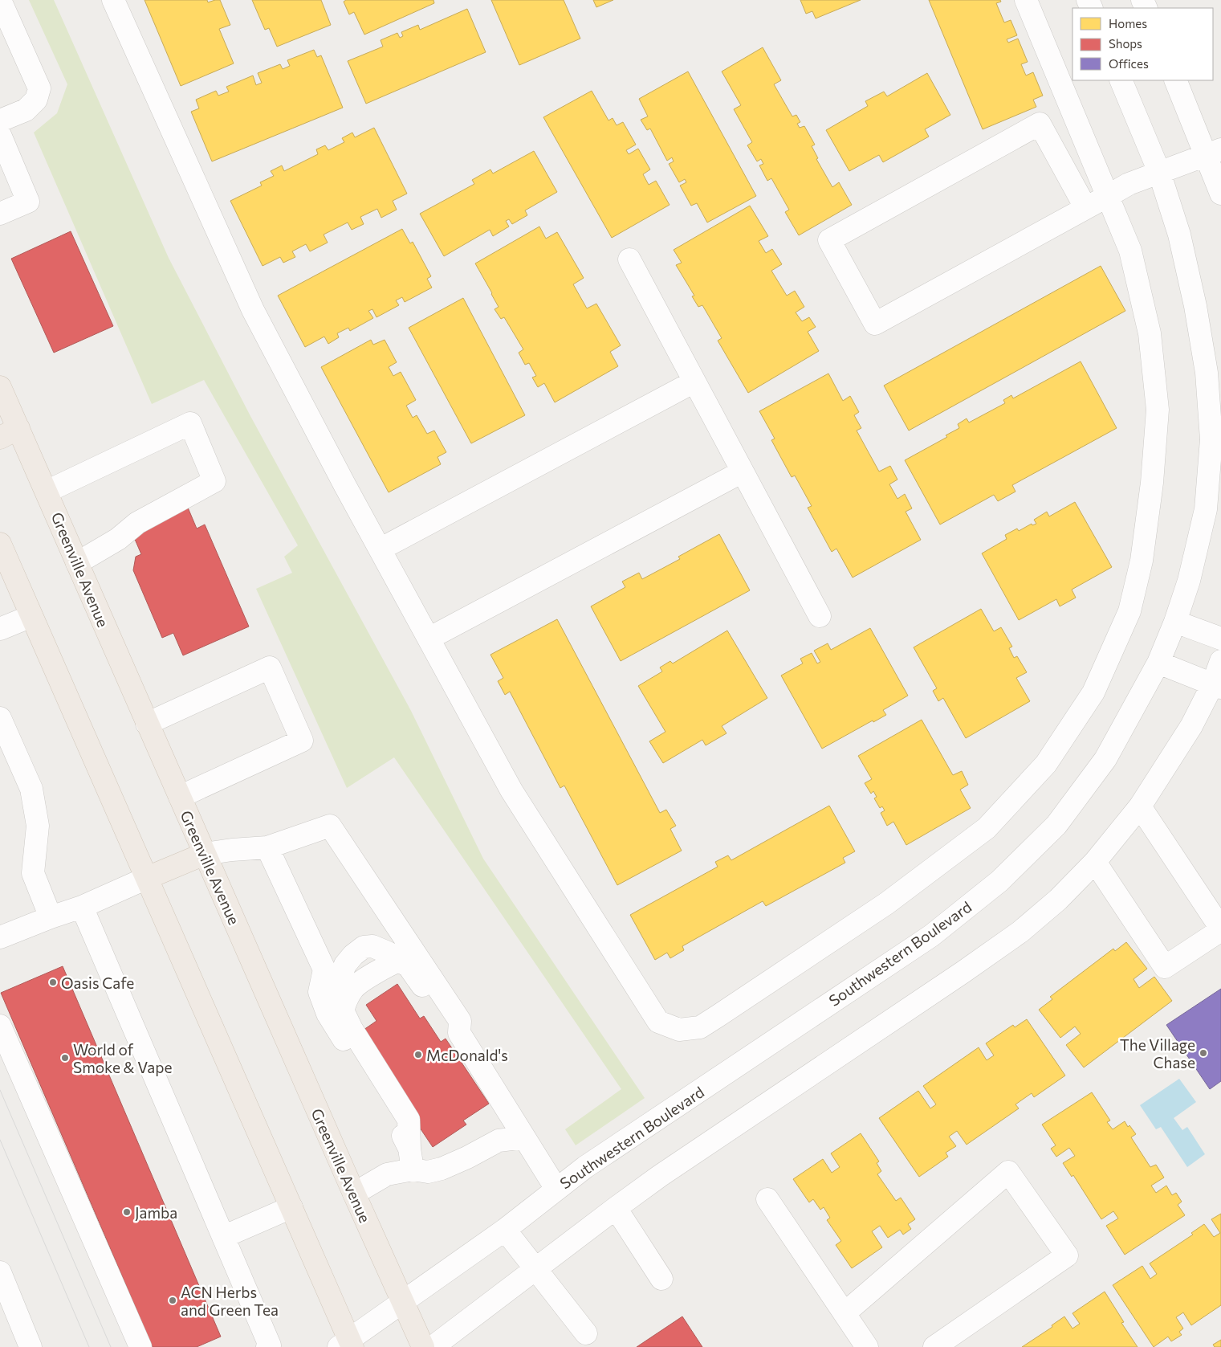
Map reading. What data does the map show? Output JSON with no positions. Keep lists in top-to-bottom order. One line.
{"streets":{"main road":["Greenville Avenue"],"street":["Southwestern Boulevard"]},"crossings":[["Greenville Avenue","Southwestern Boulevard"]],"places":["Oasis Cafe","The Village Chase","McDonald's","World of Smoke & Vape","Jamba","ACN Herbs and Green Tea"],"legend":["Homes","Shops","Offices"]}
